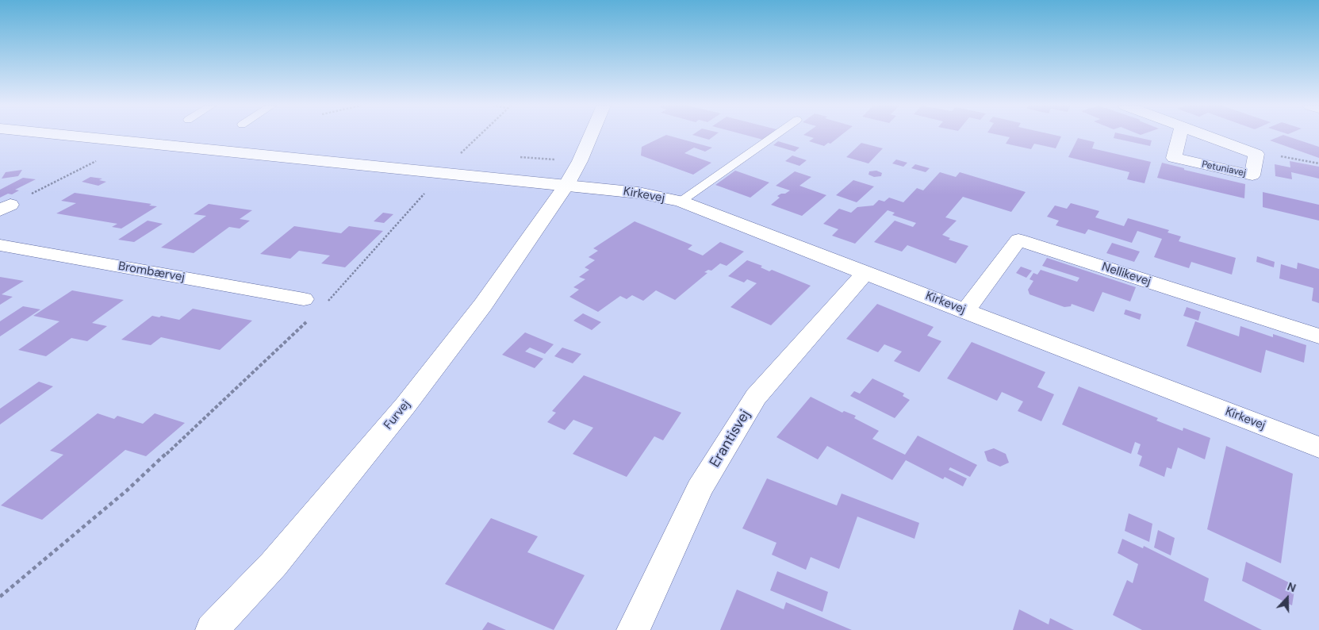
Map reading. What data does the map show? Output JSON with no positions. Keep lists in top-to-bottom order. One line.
{"streets":{"street":["Petuniavej","Kirkevej","Brombærvej","Nellikevej","Furvej","Erantisvej"]},"crossings":[["Kirkevej","Nellikevej"],["Kirkevej","Furvej"],["Kirkevej","Erantisvej"]],"north":"top"}
